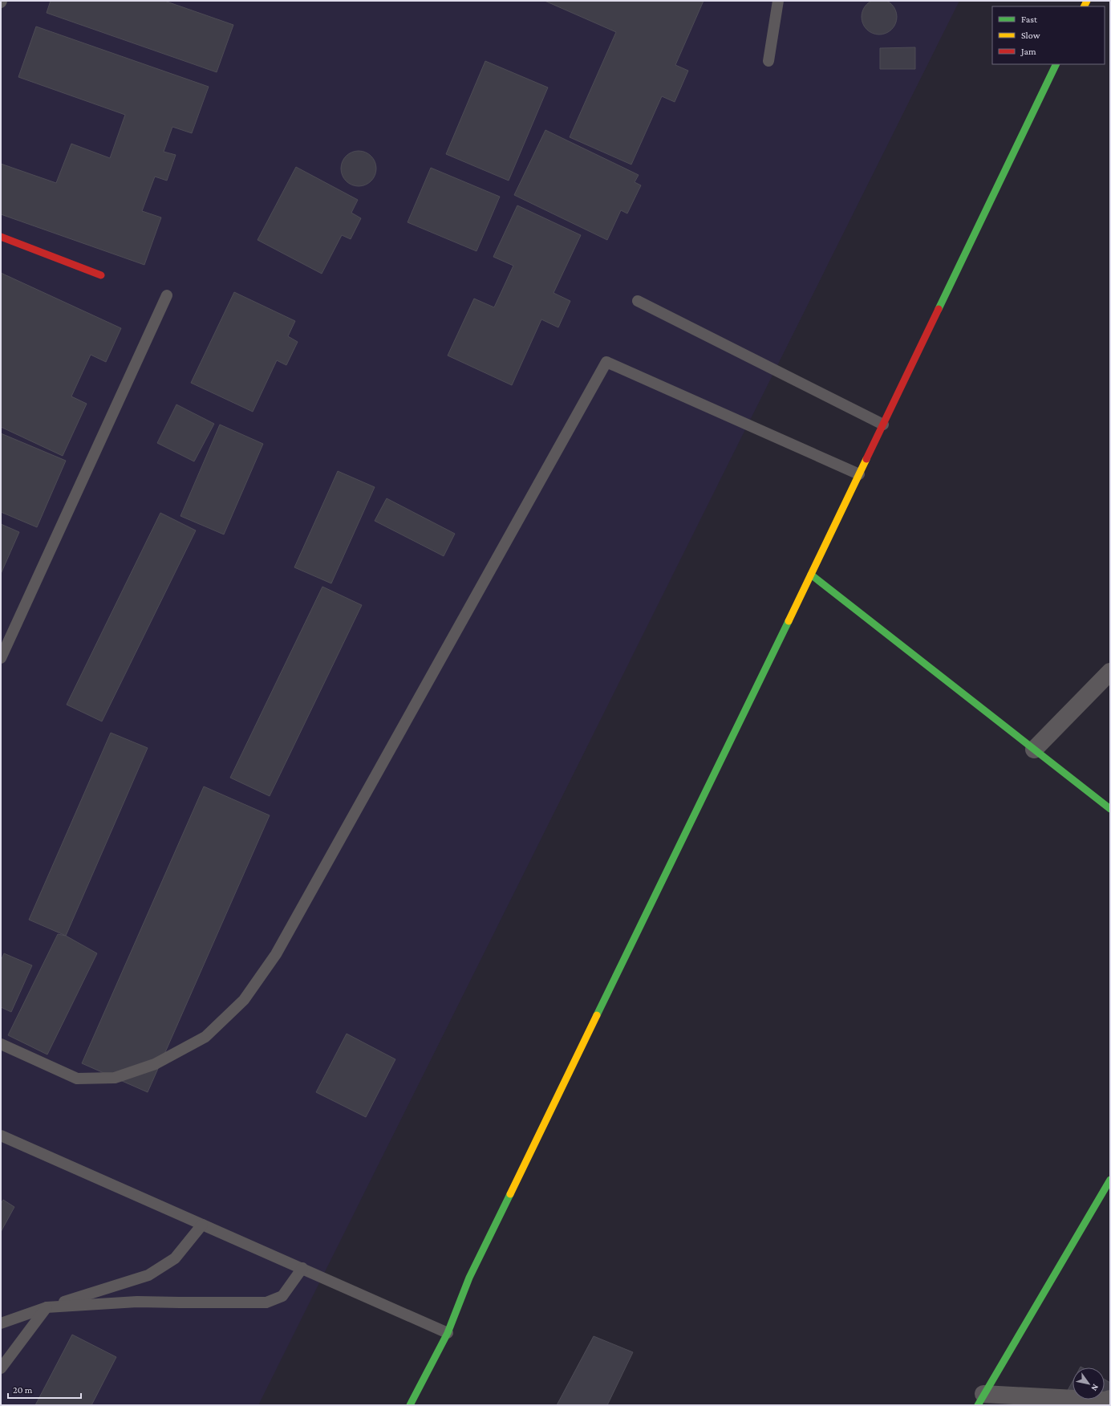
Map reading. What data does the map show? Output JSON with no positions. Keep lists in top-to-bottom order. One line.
{"legend":["Fast","Slow","Jam"],"scale_bar":"20 m","north":"bottom right"}
